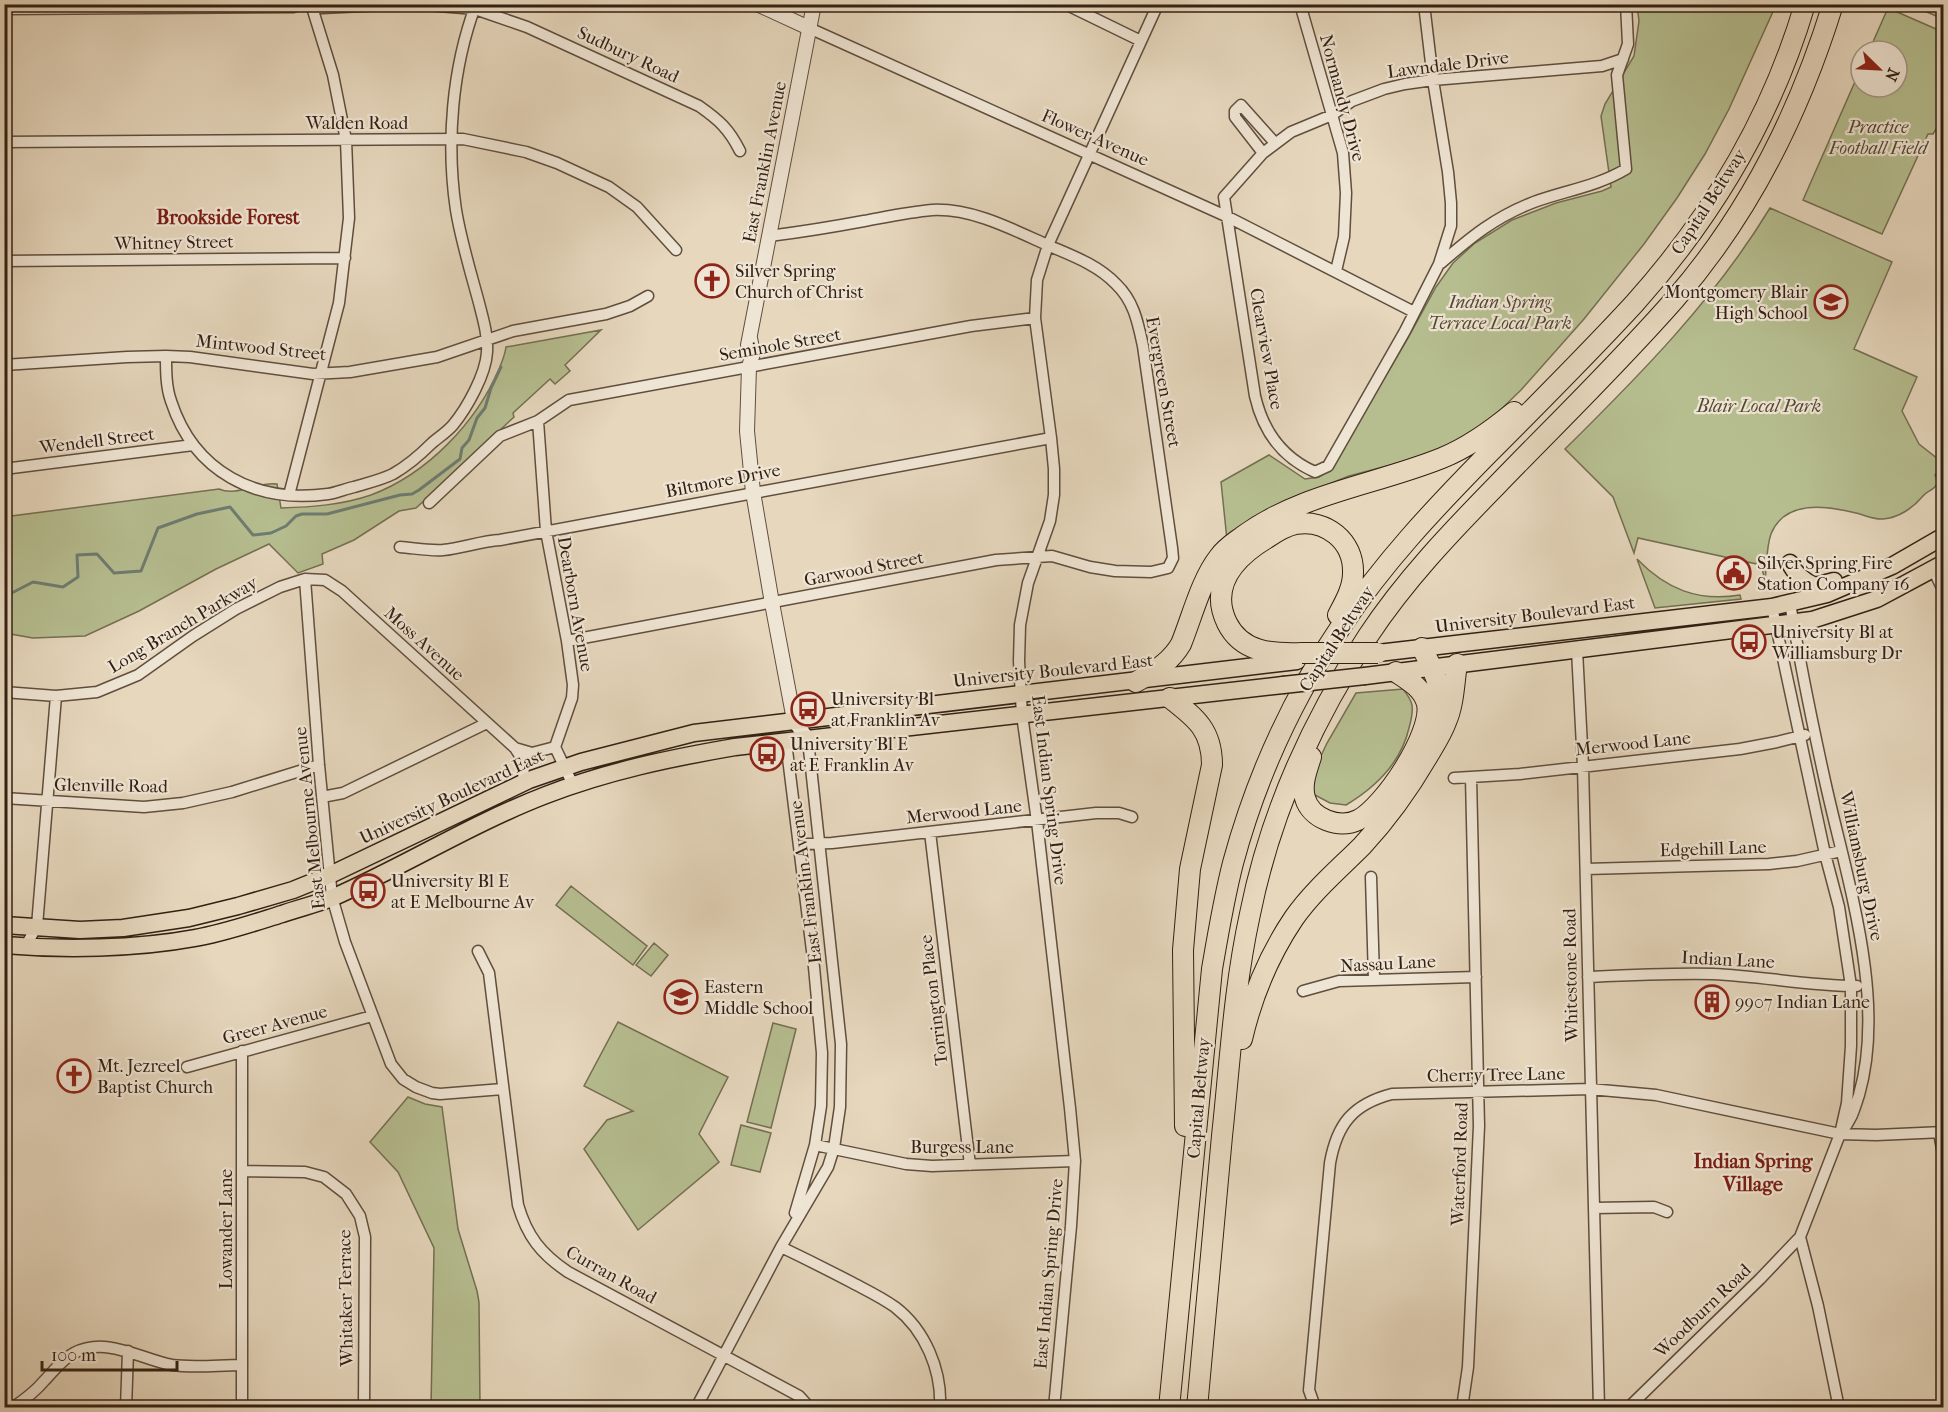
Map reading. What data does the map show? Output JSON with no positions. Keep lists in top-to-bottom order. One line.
{"streets":{"highway":["Capital Beltway"],"main road":["University Boulevard East"],"street":["Sudbury Road","Lawndale Drive","Normandy Drive","Walden Road","Flower Avenue","East Franklin Avenue","Whitney Street","Seminole Street","Mintwood Street","Clearview Place","Evergreen Street","Wendell Street","Biltmore Drive","Garwood Street","Dearborn Avenue","Long Branch Parkway","Moss Avenue","Merwood Lane","Glenville Road","East Indian Spring Drive","East Melbourne Avenue","Edgehill Lane","Williamsburg Drive","Indian Lane","Nassau Lane","Whitestone Road","Torrington Place","Greer Avenue","Cherry Tree Lane","Burgess Lane","Waterford Road","Lowander Lane","Curran Road","Whitaker Terrace","Woodburn Road"]},"crossings":[["Lawndale Drive","Normandy Drive"],["Lawndale Drive","Flower Avenue"],["Lawndale Drive","Clearview Place"],["Normandy Drive","Flower Avenue"],["Flower Avenue","East Franklin Avenue"],["Flower Avenue","Clearview Place"],["Flower Avenue","East Indian Spring Drive"],["East Franklin Avenue","Seminole Street"],["East Franklin Avenue","Evergreen Street"],["East Franklin Avenue","Biltmore Drive"],["East Franklin Avenue","Garwood Street"],["East Franklin Avenue","University Boulevard East"],["East Franklin Avenue","Merwood Lane"],["East Franklin Avenue","Burgess Lane"],["East Franklin Avenue","Curran Road"],["Seminole Street","Dearborn Avenue"],["Seminole Street","East Indian Spring Drive"],["Evergreen Street","Garwood Street"],["Evergreen Street","East Indian Spring Drive"],["Biltmore Drive","Dearborn Avenue"],["Biltmore Drive","East Indian Spring Drive"],["Garwood Street","Dearborn Avenue"],["Garwood Street","East Indian Spring Drive"],["University Boulevard East","Moss Avenue"],["University Boulevard East","East Indian Spring Drive"],["University Boulevard East","East Melbourne Avenue"],["University Boulevard East","Williamsburg Drive"],["University Boulevard East","Whitestone Road"],["Long Branch Parkway","Moss Avenue"],["Long Branch Parkway","East Melbourne Avenue"],["Moss Avenue","East Melbourne Avenue"],["Merwood Lane","East Indian Spring Drive"],["Merwood Lane","Williamsburg Drive"],["Merwood Lane","Whitestone Road"],["Merwood Lane","Torrington Place"],["Merwood Lane","Waterford Road"],["Glenville Road","East Melbourne Avenue"],["East Indian Spring Drive","Burgess Lane"],["East Melbourne Avenue","Greer Avenue"],["East Melbourne Avenue","Curran Road"],["Edgehill Lane","Williamsburg Drive"],["Edgehill Lane","Whitestone Road"],["Williamsburg Drive","Indian Lane"],["Williamsburg Drive","Cherry Tree Lane"],["Williamsburg Drive","Woodburn Road"],["Indian Lane","Whitestone Road"],["Nassau Lane","Waterford Road"],["Whitestone Road","Cherry Tree Lane"],["Torrington Place","Burgess Lane"],["Greer Avenue","Lowander Lane"],["Cherry Tree Lane","Waterford Road"],["Lowander Lane","Whitaker Terrace"]],"districts":["Brookside Forest","Indian Spring Village"],"parks":["Practice Football Field","Indian Spring Terrace Local Park","Blair Local Park"],"places":{"church":["Silver Spring Church of Christ","Mt. Jezreel Baptist Church"],"school or university":["Montgomery Blair High School","Eastern Middle School"],"public building":["Silver Spring Fire Station Company 16"],"bus stop":["University Bl at Williamsburg Dr","University Bl at Franklin Av","University Bl E at E Franklin Av","University Bl E at E Melbourne Av"],"building":["9907 Indian Lane"]},"scale_bar":"100 m","north":"bottom right"}
